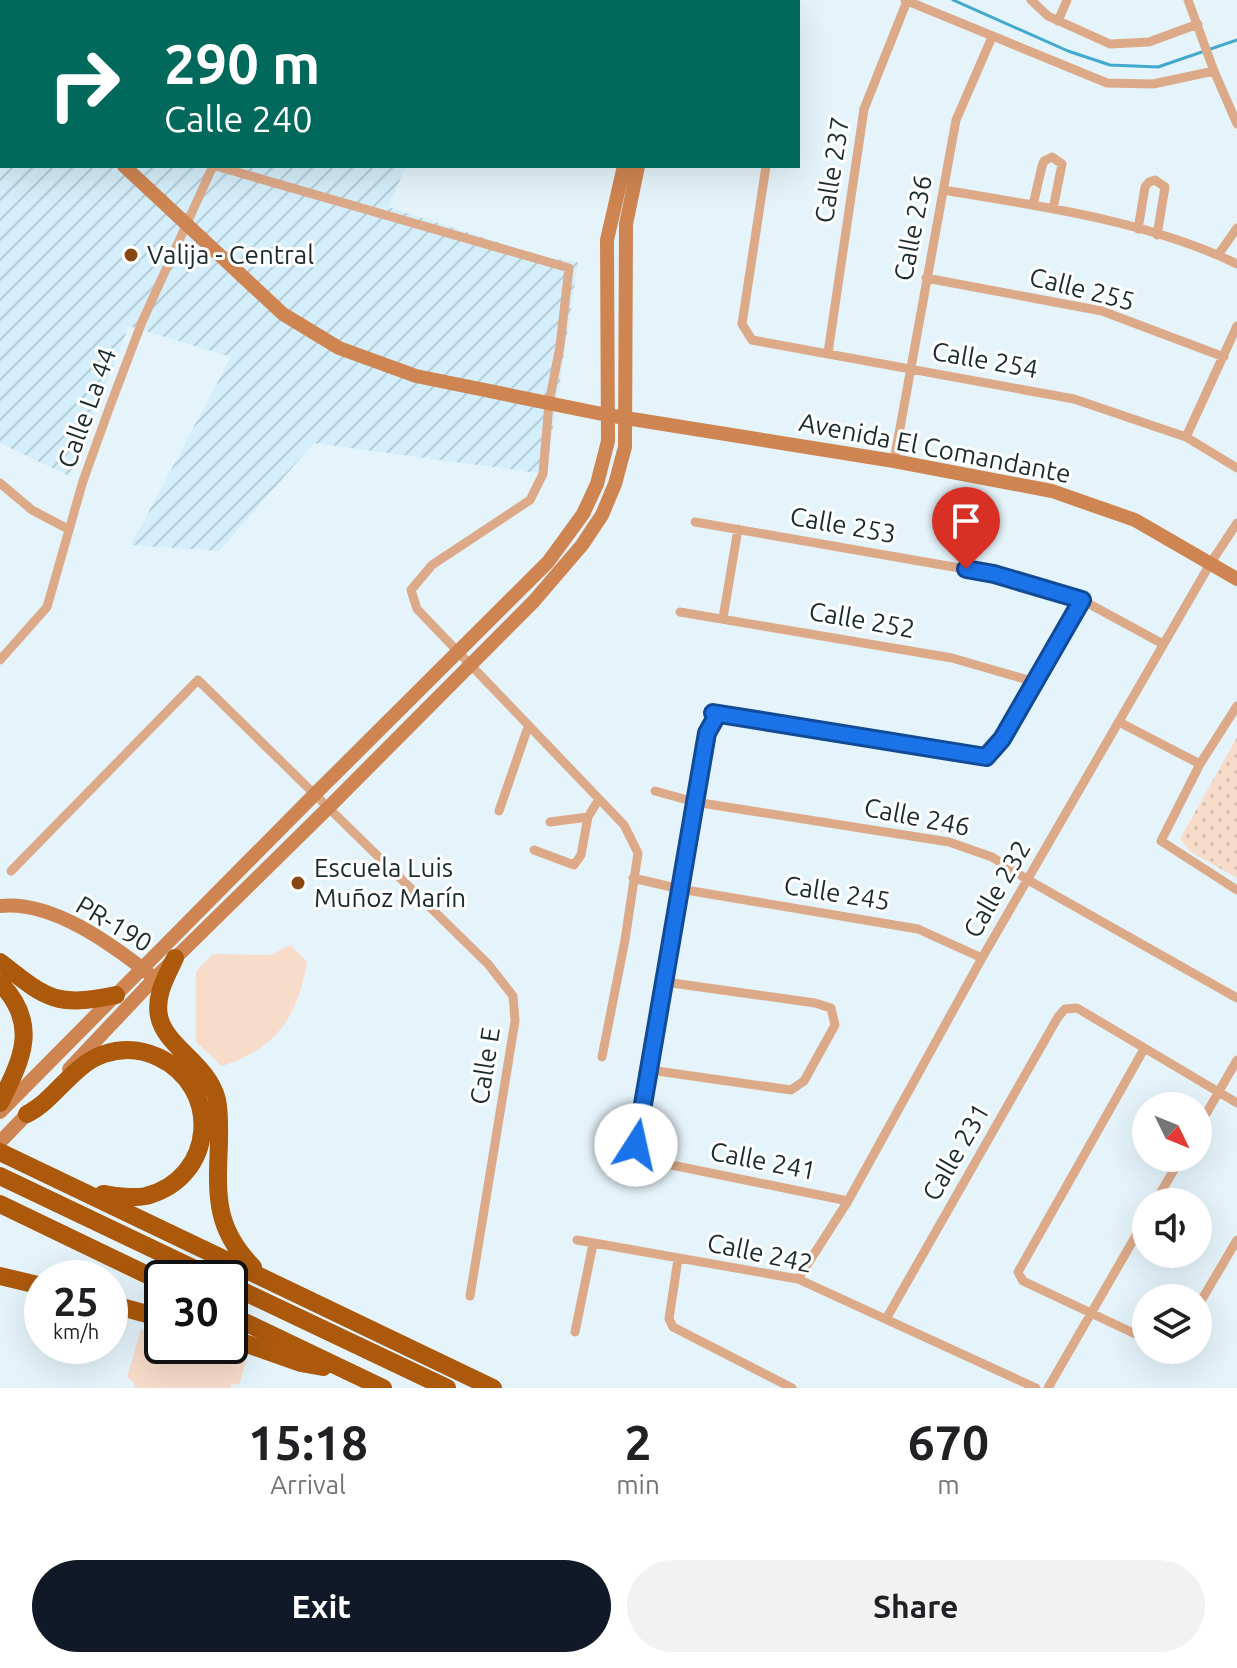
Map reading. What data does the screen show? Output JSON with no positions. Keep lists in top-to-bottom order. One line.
{"streets":{"main road":["Avenida El Comandante","PR-190"],"street":["Calle 237","Calle 236","Calle 255","Calle 254","Calle La 44","Calle 253","Calle 252","Calle 246","Calle 232","Calle 245","Calle E","Calle 231","Calle 241","Calle 242"]},"crossings":[["Calle 237","Calle 254"],["Calle 236","Calle 255"],["Calle 236","Calle 254"],["Calle 236","Avenida El Comandante"],["Calle La 44","Avenida El Comandante"],["Avenida El Comandante","Calle 232"],["Calle 253","Calle 232"],["Calle 252","Calle 241"],["Calle 246","Calle 232"],["Calle 246","Calle 241"],["Calle 232","Calle 245"],["Calle 232","Calle 241"],["Calle 232","Calle 242"],["Calle 245","Calle 241"],["Calle 231","Calle 242"]],"places":["Valija - Central","Escuela Luis Muñoz Marín"],"north":"bottom right","page":{"turn":["290 m","Calle 240"],"speed":"25 km/h","limit":"30","eta":["15:18","Arrival","2","min","670","m"],"buttons":["Exit","Share"]}}
